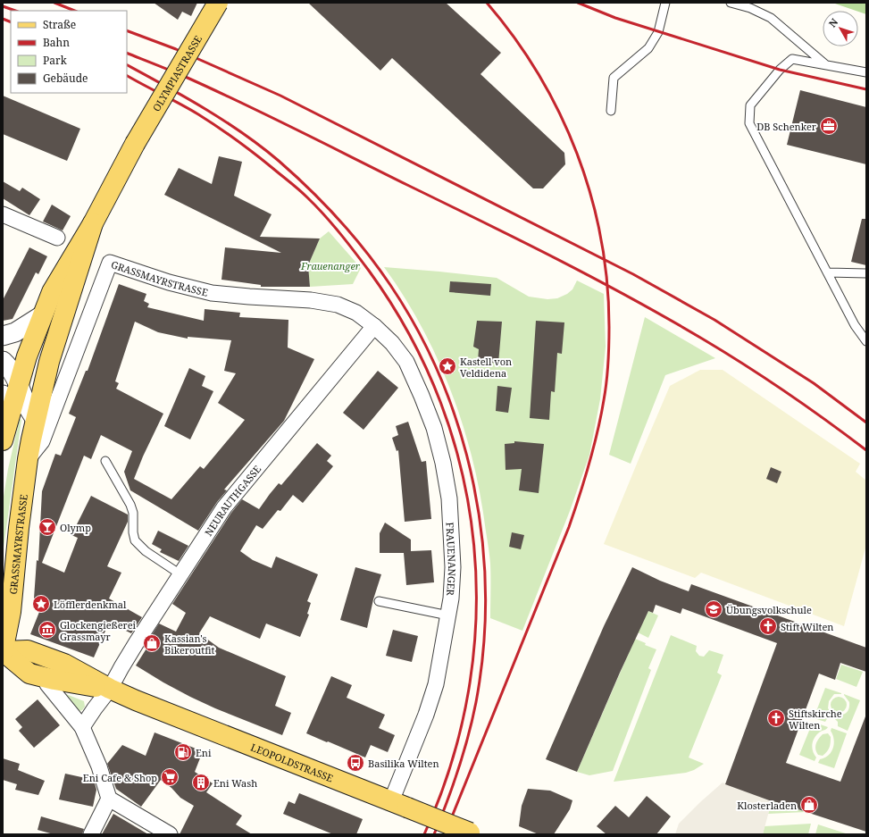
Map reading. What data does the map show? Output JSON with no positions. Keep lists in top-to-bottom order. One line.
{"streets":{"main road":["OLYMPIASTRASSE","GRASSMAYRSTRASSE","LEOPOLDSTRASSE"],"street":["NEURAUTHGASSE","FRAUENANGER"]},"crossings":[["OLYMPIASTRASSE","GRASSMAYRSTRASSE"],["GRASSMAYRSTRASSE","NEURAUTHGASSE"],["GRASSMAYRSTRASSE","FRAUENANGER"],["GRASSMAYRSTRASSE","LEOPOLDSTRASSE"],["NEURAUTHGASSE","FRAUENANGER"],["NEURAUTHGASSE","LEOPOLDSTRASSE"],["FRAUENANGER","LEOPOLDSTRASSE"]],"parks":["Frauenanger"],"places":{"office":["DB Schenker"],"place":["Kastell von Veldidena","Löfflerdenkmal"],"bar":["Olymp"],"school or university":["Übungsvolkschule"],"church":["Stift Wilten","Stiftskirche Wilten"],"museum":["Glockengießerei Grassmayr"],"shop":["Kassian's Bikeroutfit","Klosterladen"],"fuel station":["Eni"],"bus stop":["Basilika Wilten"],"supermarket":["Eni Cafe & Shop"],"building":["Eni Wash"]},"legend":["Straße","Bahn","Park","Gebäude"],"north":"top left"}
